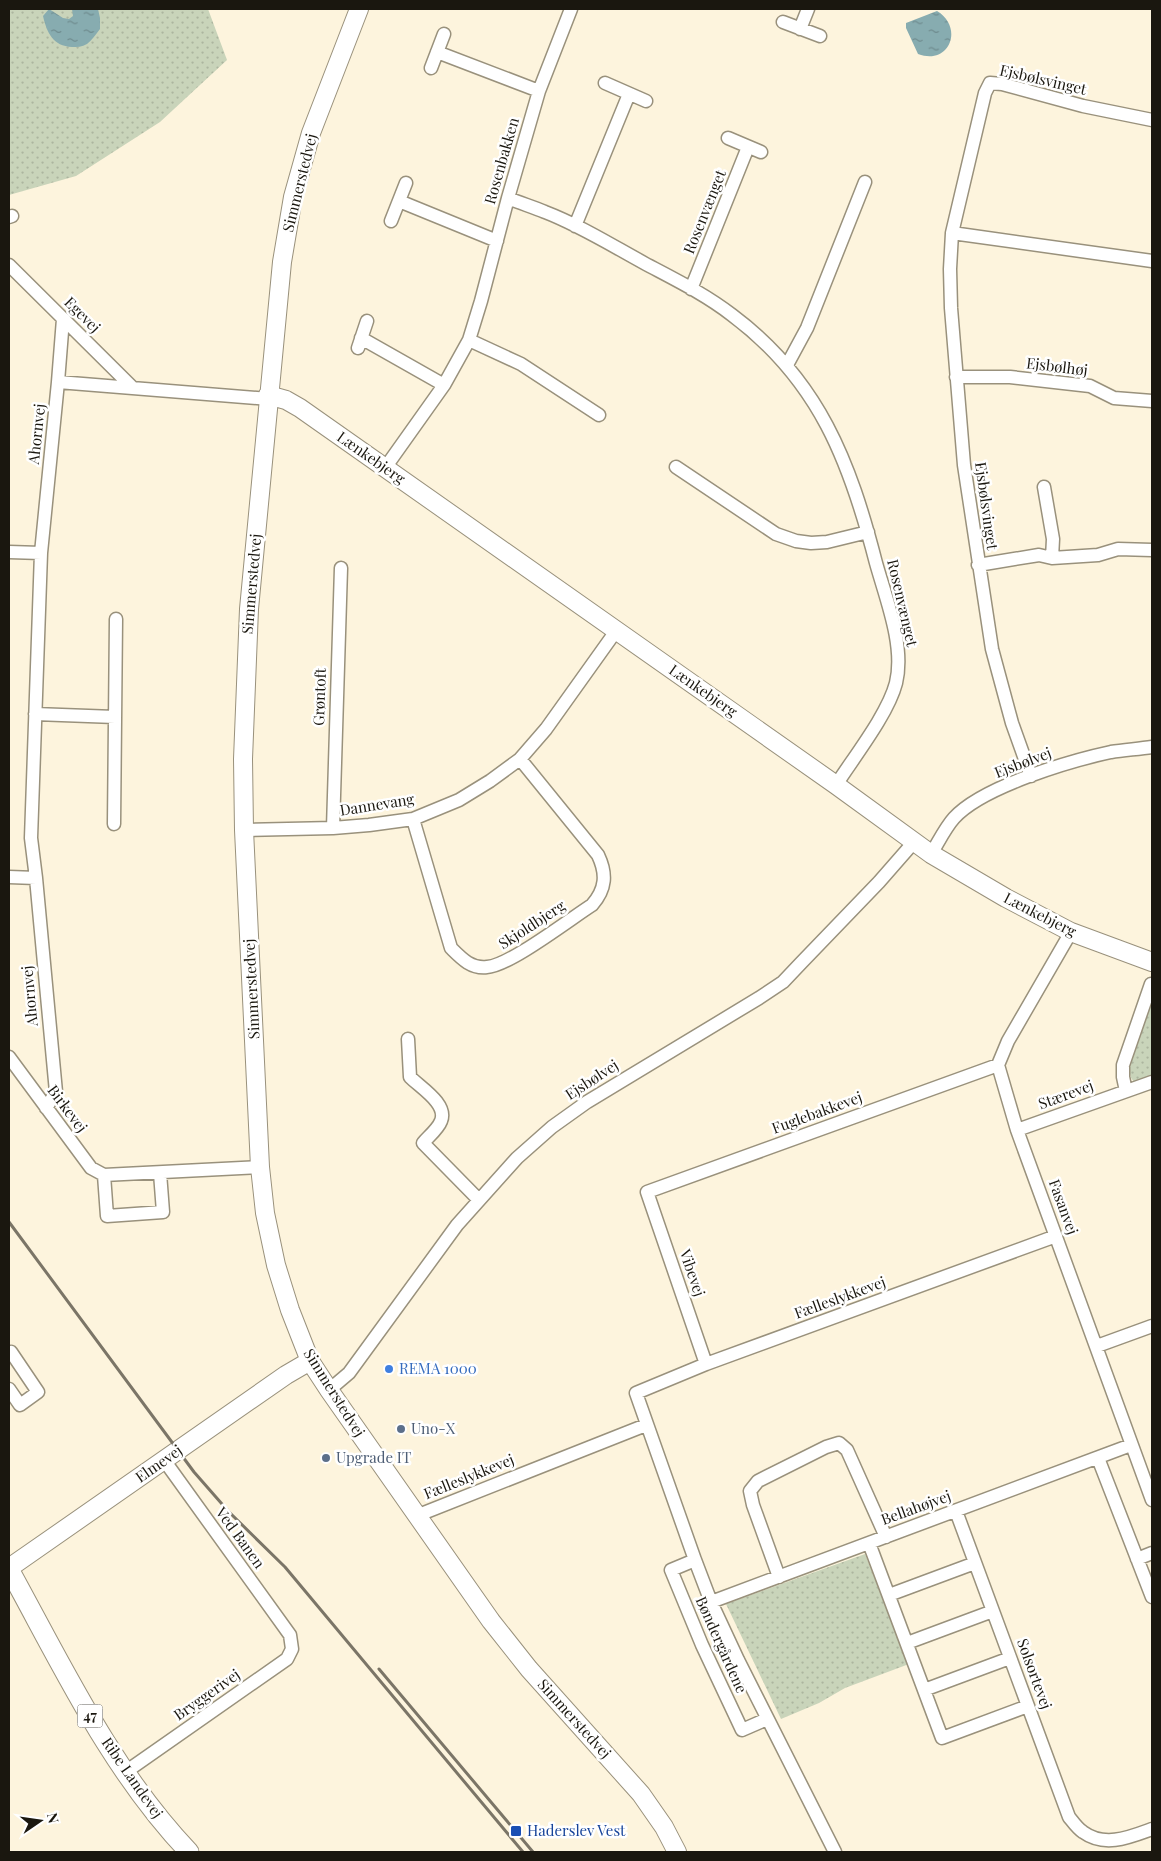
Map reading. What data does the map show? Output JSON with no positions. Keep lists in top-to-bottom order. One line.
{"streets":{"main road":["47","Ribe Landevej"],"street":["Ejsbølsvinget","Rosenbakken","Simmerstedvej","Rosenvænget","Egevej","Ejsbølhøj","Ahornvej","Lænkebjerg","Grøntoft","Ejsbølvej","Dannevang","Skjoldbjerg","Stærevej","Birkevej","Fuglebakkevej","Fasanvej","Vibevej","Fælleslykkevej","Elmevej","Bellahøjvej","Ved Banen","Bøndergårdene","Solsortevej","Bryggerivej"]},"crossings":[["Ejsbølsvinget","Ejsbølhøj"],["Ejsbølsvinget","Ejsbølvej"],["Rosenbakken","Rosenvænget"],["Rosenbakken","Lænkebjerg"],["Simmerstedvej","Lænkebjerg"],["Simmerstedvej","Ejsbølvej"],["Simmerstedvej","Dannevang"],["Simmerstedvej","Fælleslykkevej"],["Simmerstedvej","Elmevej"],["Rosenvænget","Lænkebjerg"],["Egevej","Ahornvej"],["Ahornvej","Birkevej"],["Lænkebjerg","Ejsbølvej"],["Lænkebjerg","Dannevang"],["Grøntoft","Dannevang"],["Dannevang","Skjoldbjerg"],["Stærevej","Fasanvej"],["Fuglebakkevej","Fasanvej"],["Fuglebakkevej","Vibevej"],["Fasanvej","Fælleslykkevej"],["Fasanvej","Bellahøjvej"],["Vibevej","Fælleslykkevej"],["Fælleslykkevej","Bøndergårdene"],["Elmevej","Ved Banen"],["Elmevej","Ribe Landevej"],["Bellahøjvej","Bøndergårdene"],["Bellahøjvej","Solsortevej"],["Ved Banen","Bryggerivej"],["Bryggerivej","Ribe Landevej"]],"places":{"other":["REMA 1000","Uno-X","Upgrade IT"],"transit":["Haderslev Vest"]},"north":"right"}
